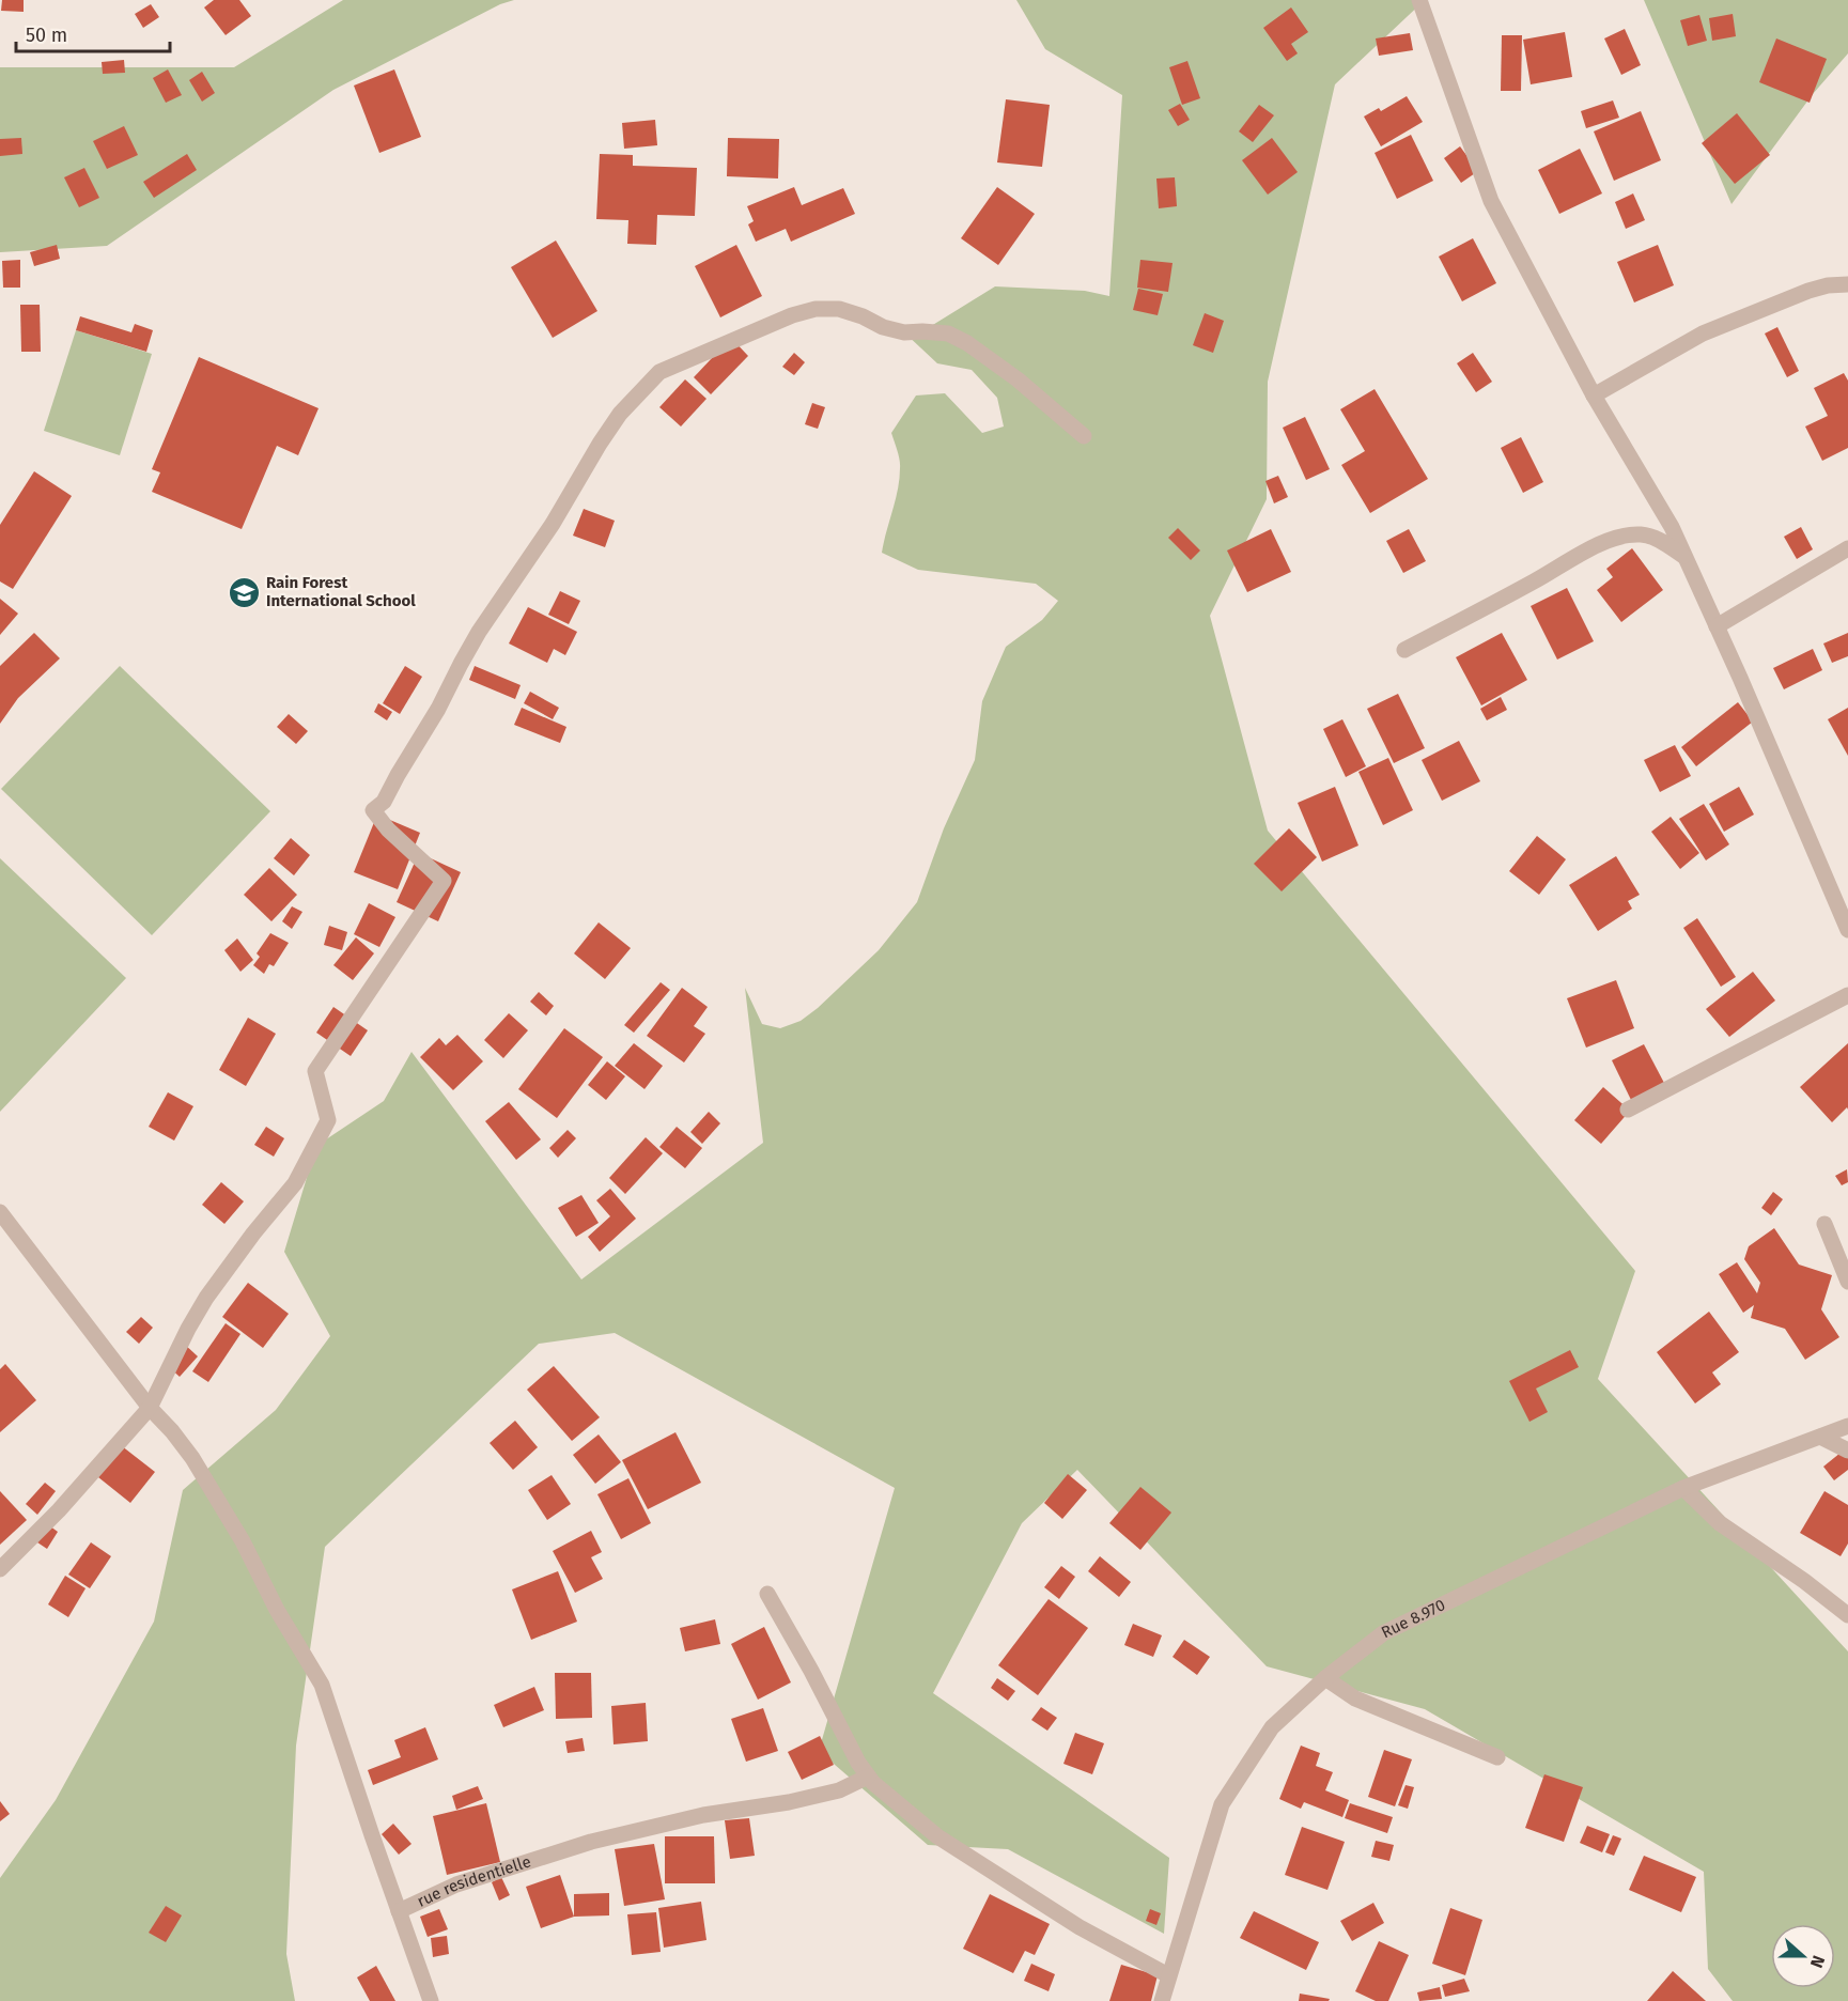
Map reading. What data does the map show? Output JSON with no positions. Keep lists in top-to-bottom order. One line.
{"streets":{"street":["Rue 8.970","rue residentielle"]},"places":{"school or university":["Rain Forest International School"]},"scale_bar":"50 m","north":"right"}
